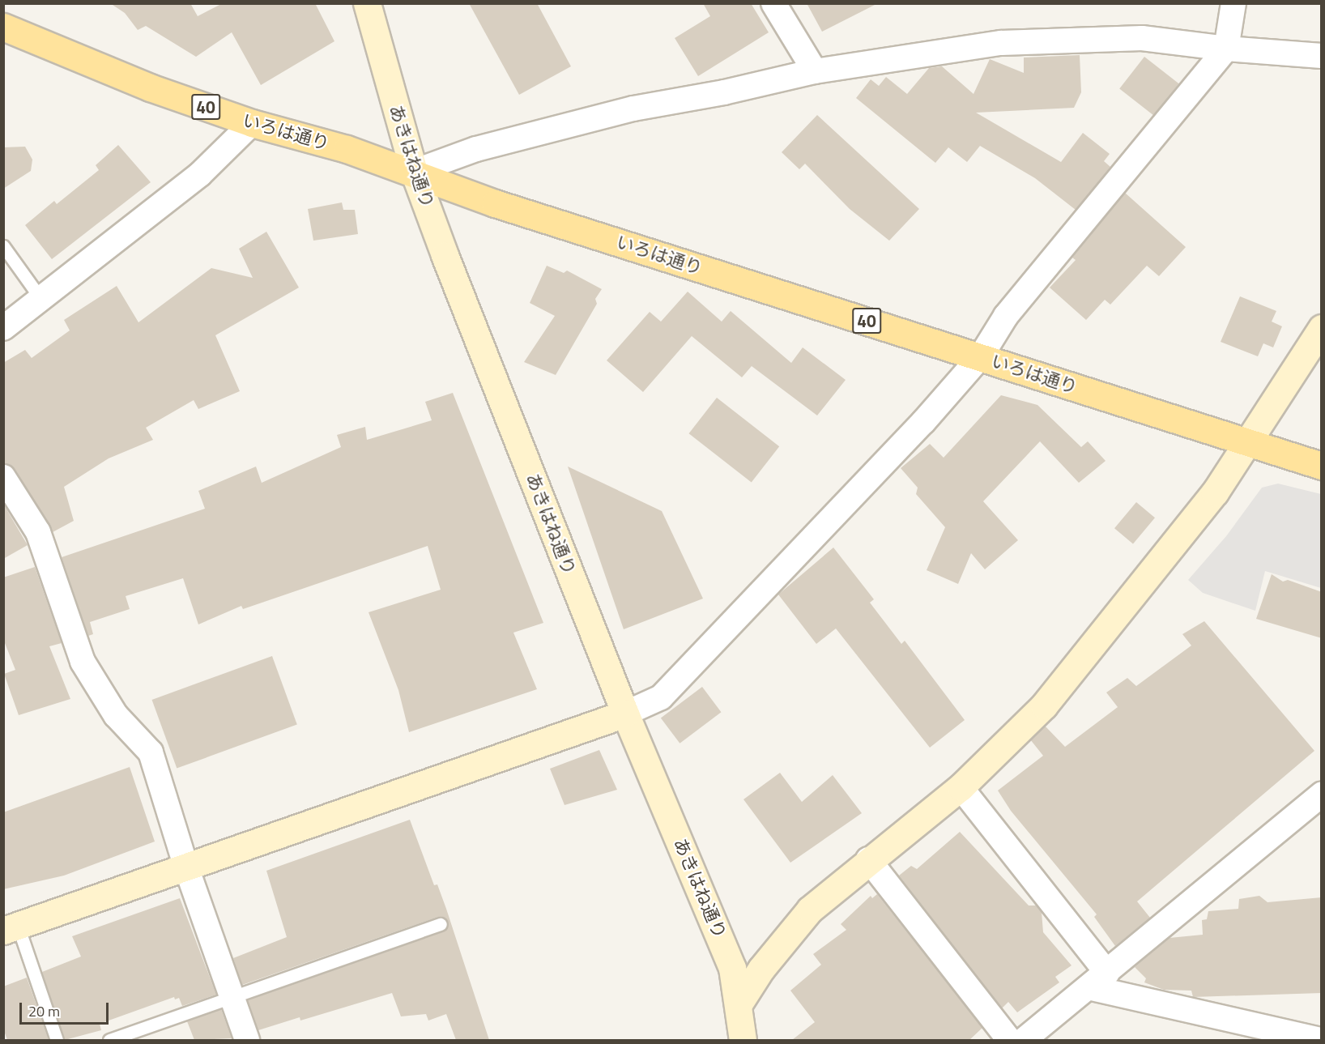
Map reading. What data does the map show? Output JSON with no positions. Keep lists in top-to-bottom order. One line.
{"streets":{"main road":["40","いろは通り"],"street":["あきはね通り"]},"crossings":[["いろは通り","あきはね通り"]],"scale_bar":"20 m"}
